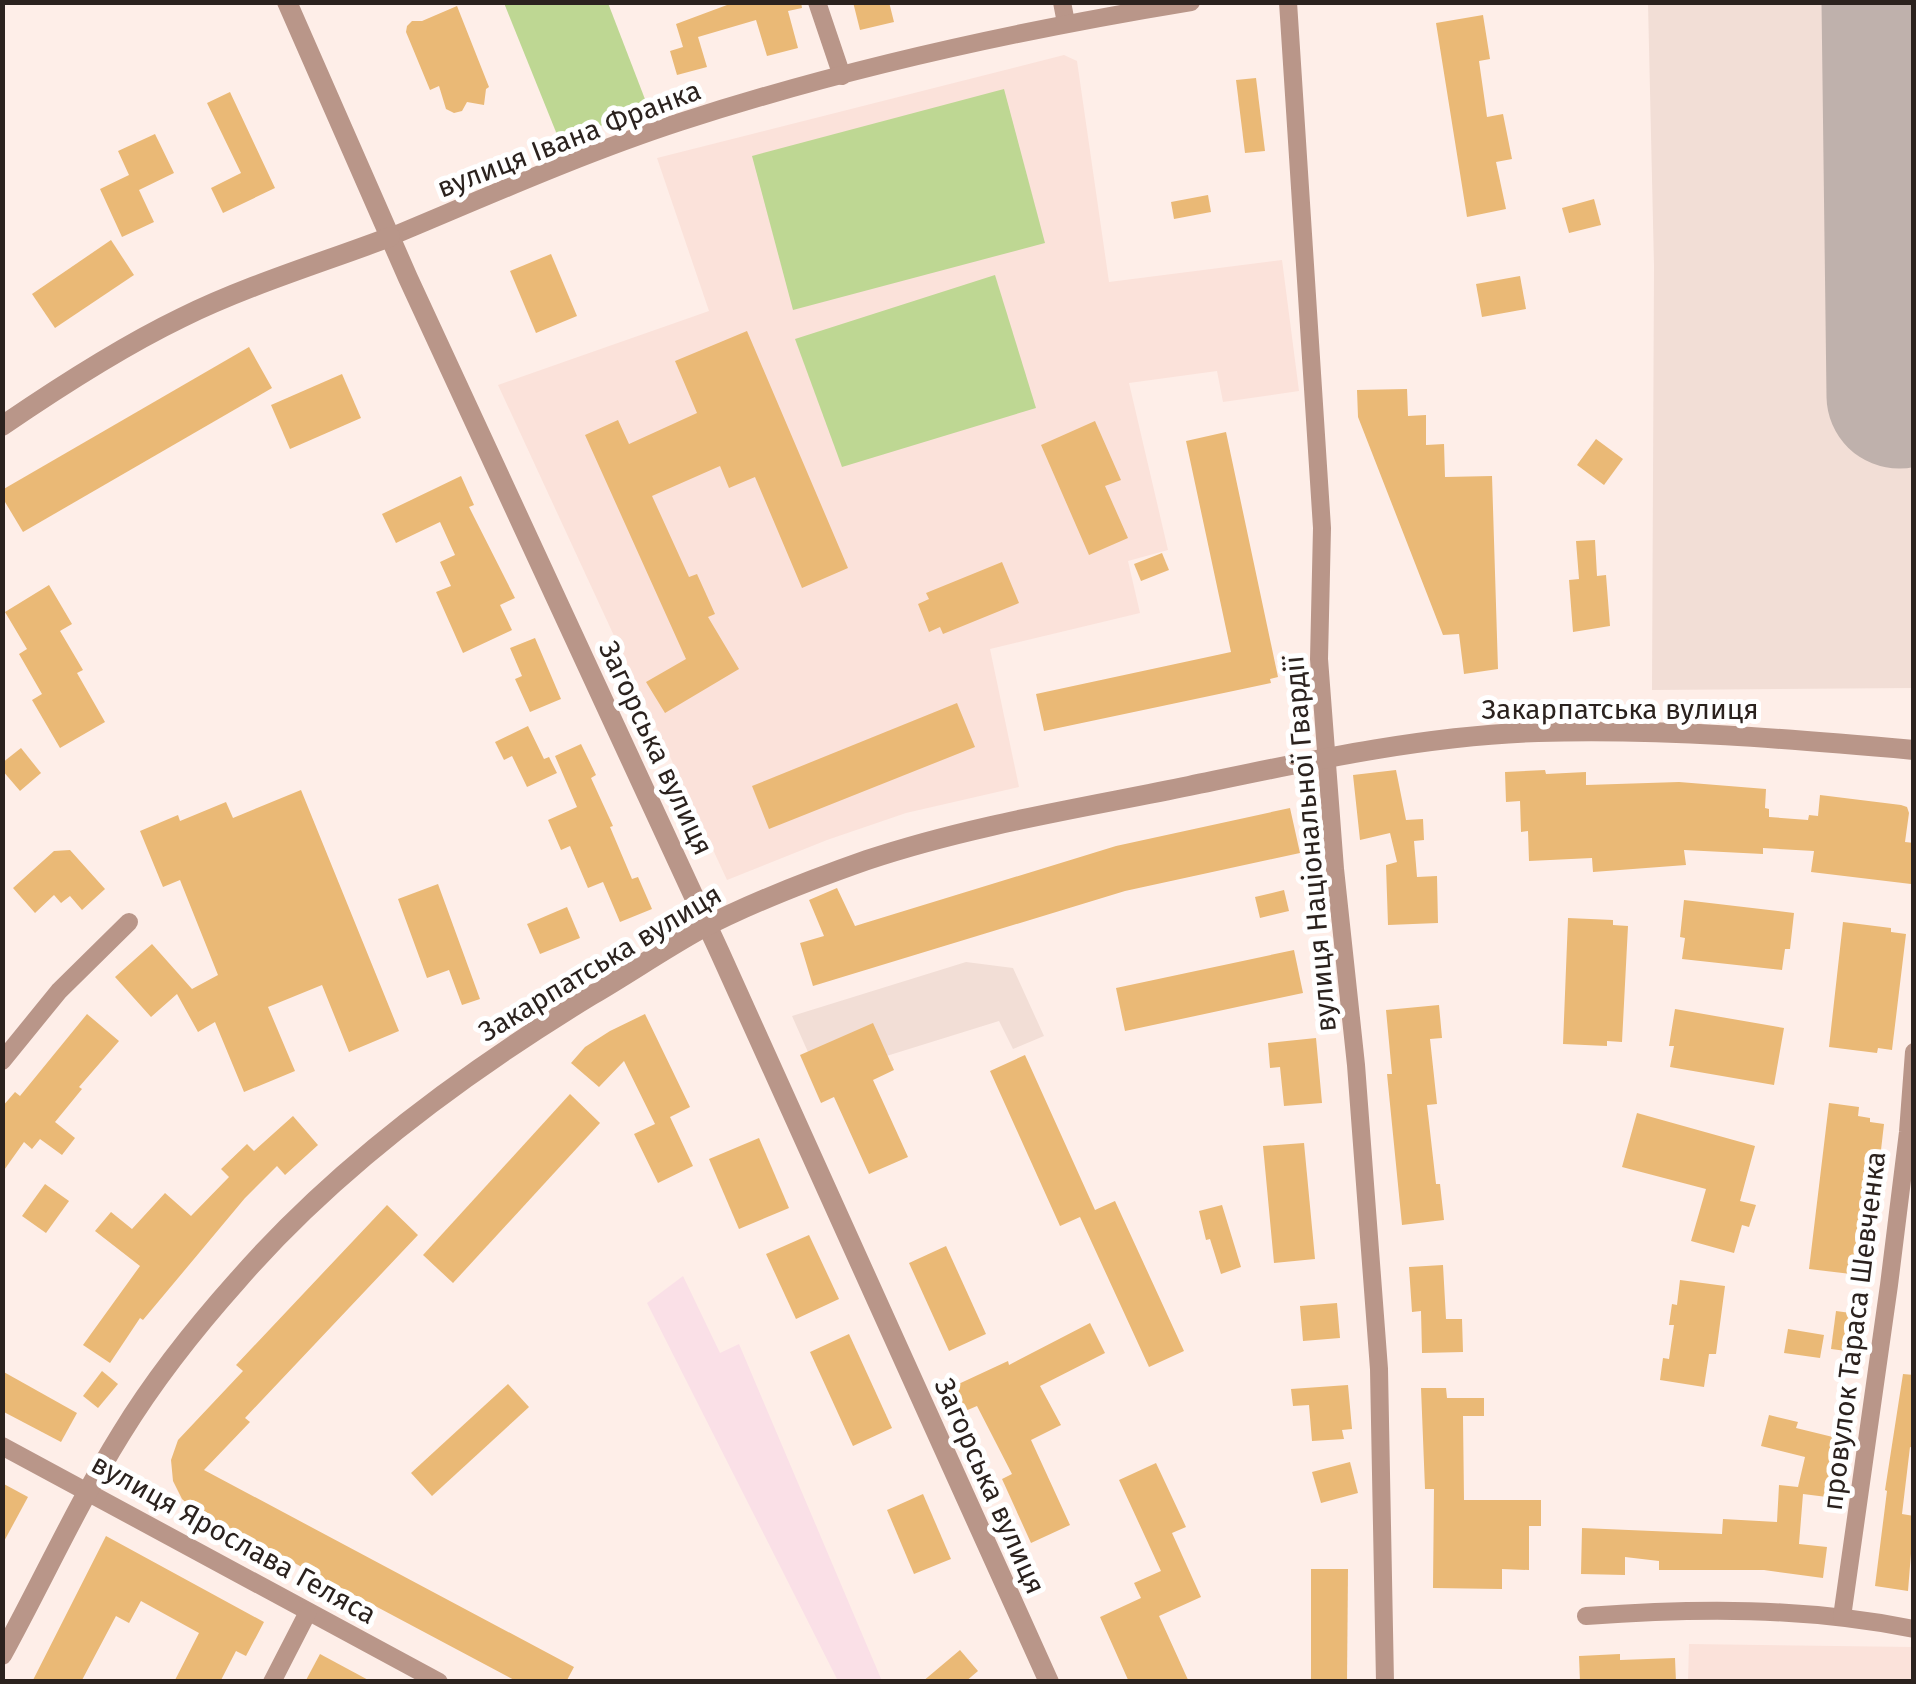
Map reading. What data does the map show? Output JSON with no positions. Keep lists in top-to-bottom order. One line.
{"streets":{"street":["вулиця Івана Франка","Закарпатська вулиця","Загорська вулиця","вулиця Національної Гвардії","провулок Тараса Шевченка","вулиця Ярослава Геляса"]},"crossings":[["вулиця Івана Франка","Загорська вулиця"],["Закарпатська вулиця","Загорська вулиця"],["Закарпатська вулиця","вулиця Національної Гвардії"],["Закарпатська вулиця","вулиця Ярослава Геляса"]]}
